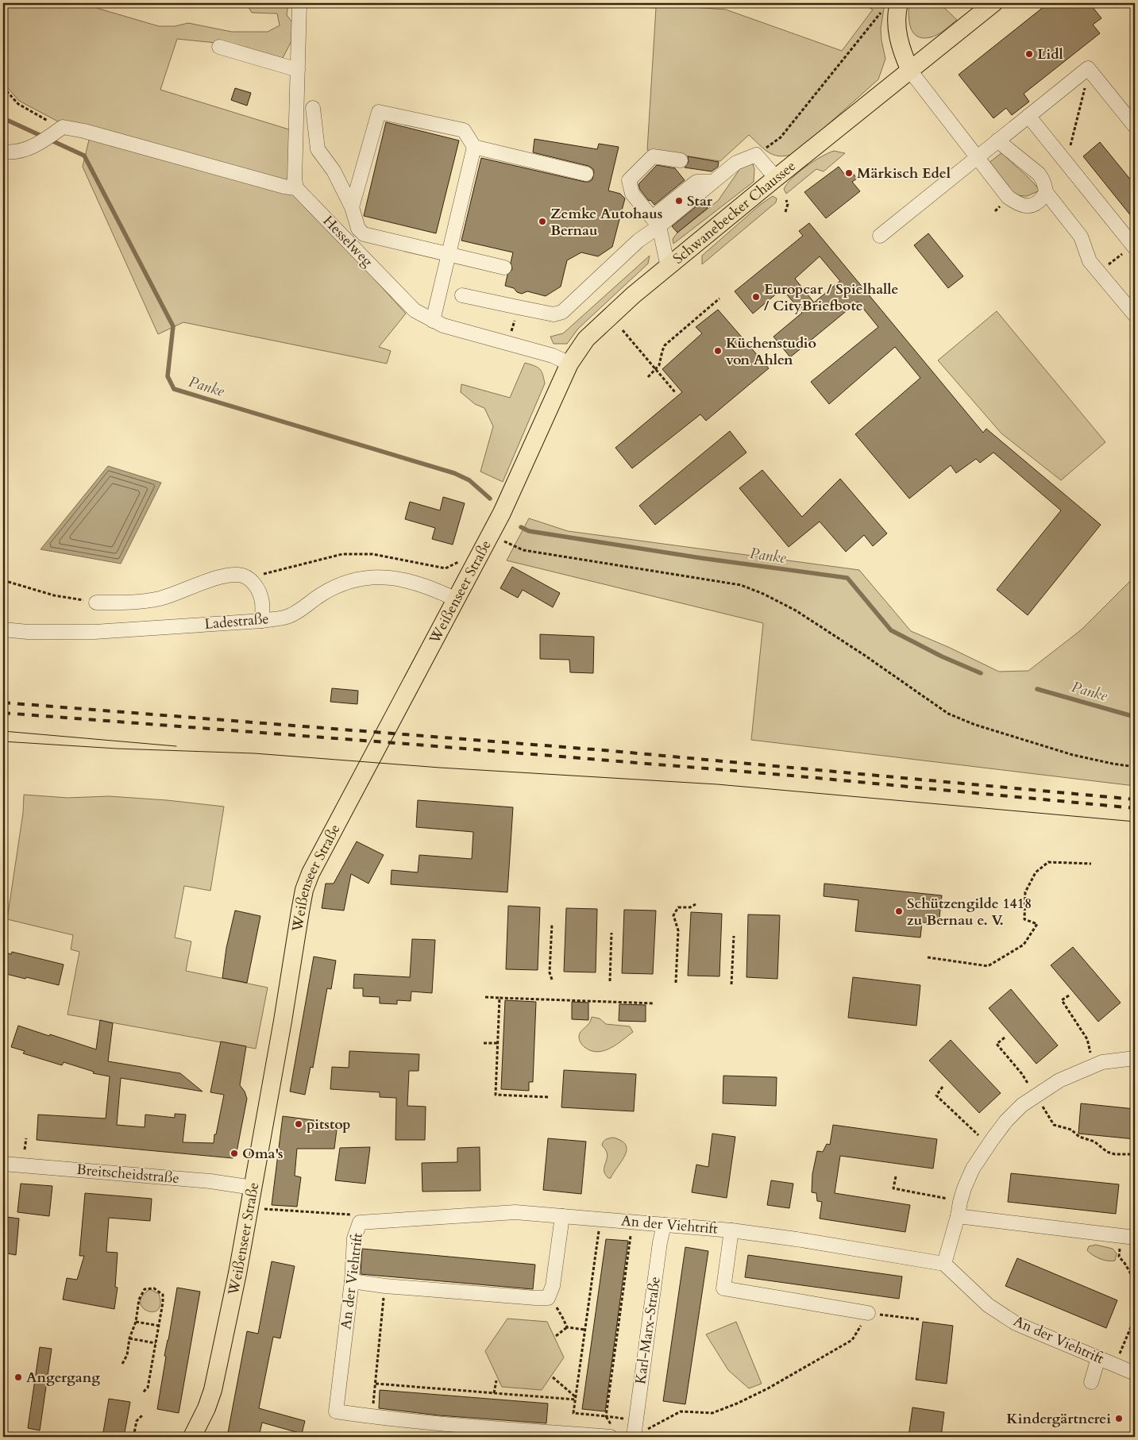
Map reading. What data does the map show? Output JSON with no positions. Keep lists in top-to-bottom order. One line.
{"streets":{"main road":["Schwanebecker Chaussee","Weißenseer Straße"],"street":["Hesselweg","Ladestraße","Breitscheidstraße","An der Viehtrift","Karl-Marx-Straße"]},"crossings":[["Schwanebecker Chaussee","Hesselweg"],["Schwanebecker Chaussee","Weißenseer Straße"],["Hesselweg","Weißenseer Straße"],["Weißenseer Straße","Ladestraße"],["Weißenseer Straße","Breitscheidstraße"],["An der Viehtrift","Karl-Marx-Straße"]],"water":["Panke"],"places":["Lidl","Märkisch Edel","Star","Zemke Autohaus Bernau","Europcar / Spielhalle / CityBriefbote","Küchenstudio von Ahlen","Schützengilde 1418 zu Bernau e. V.","pitstop","Oma's","Angergang","Kindergärtnerei"]}
